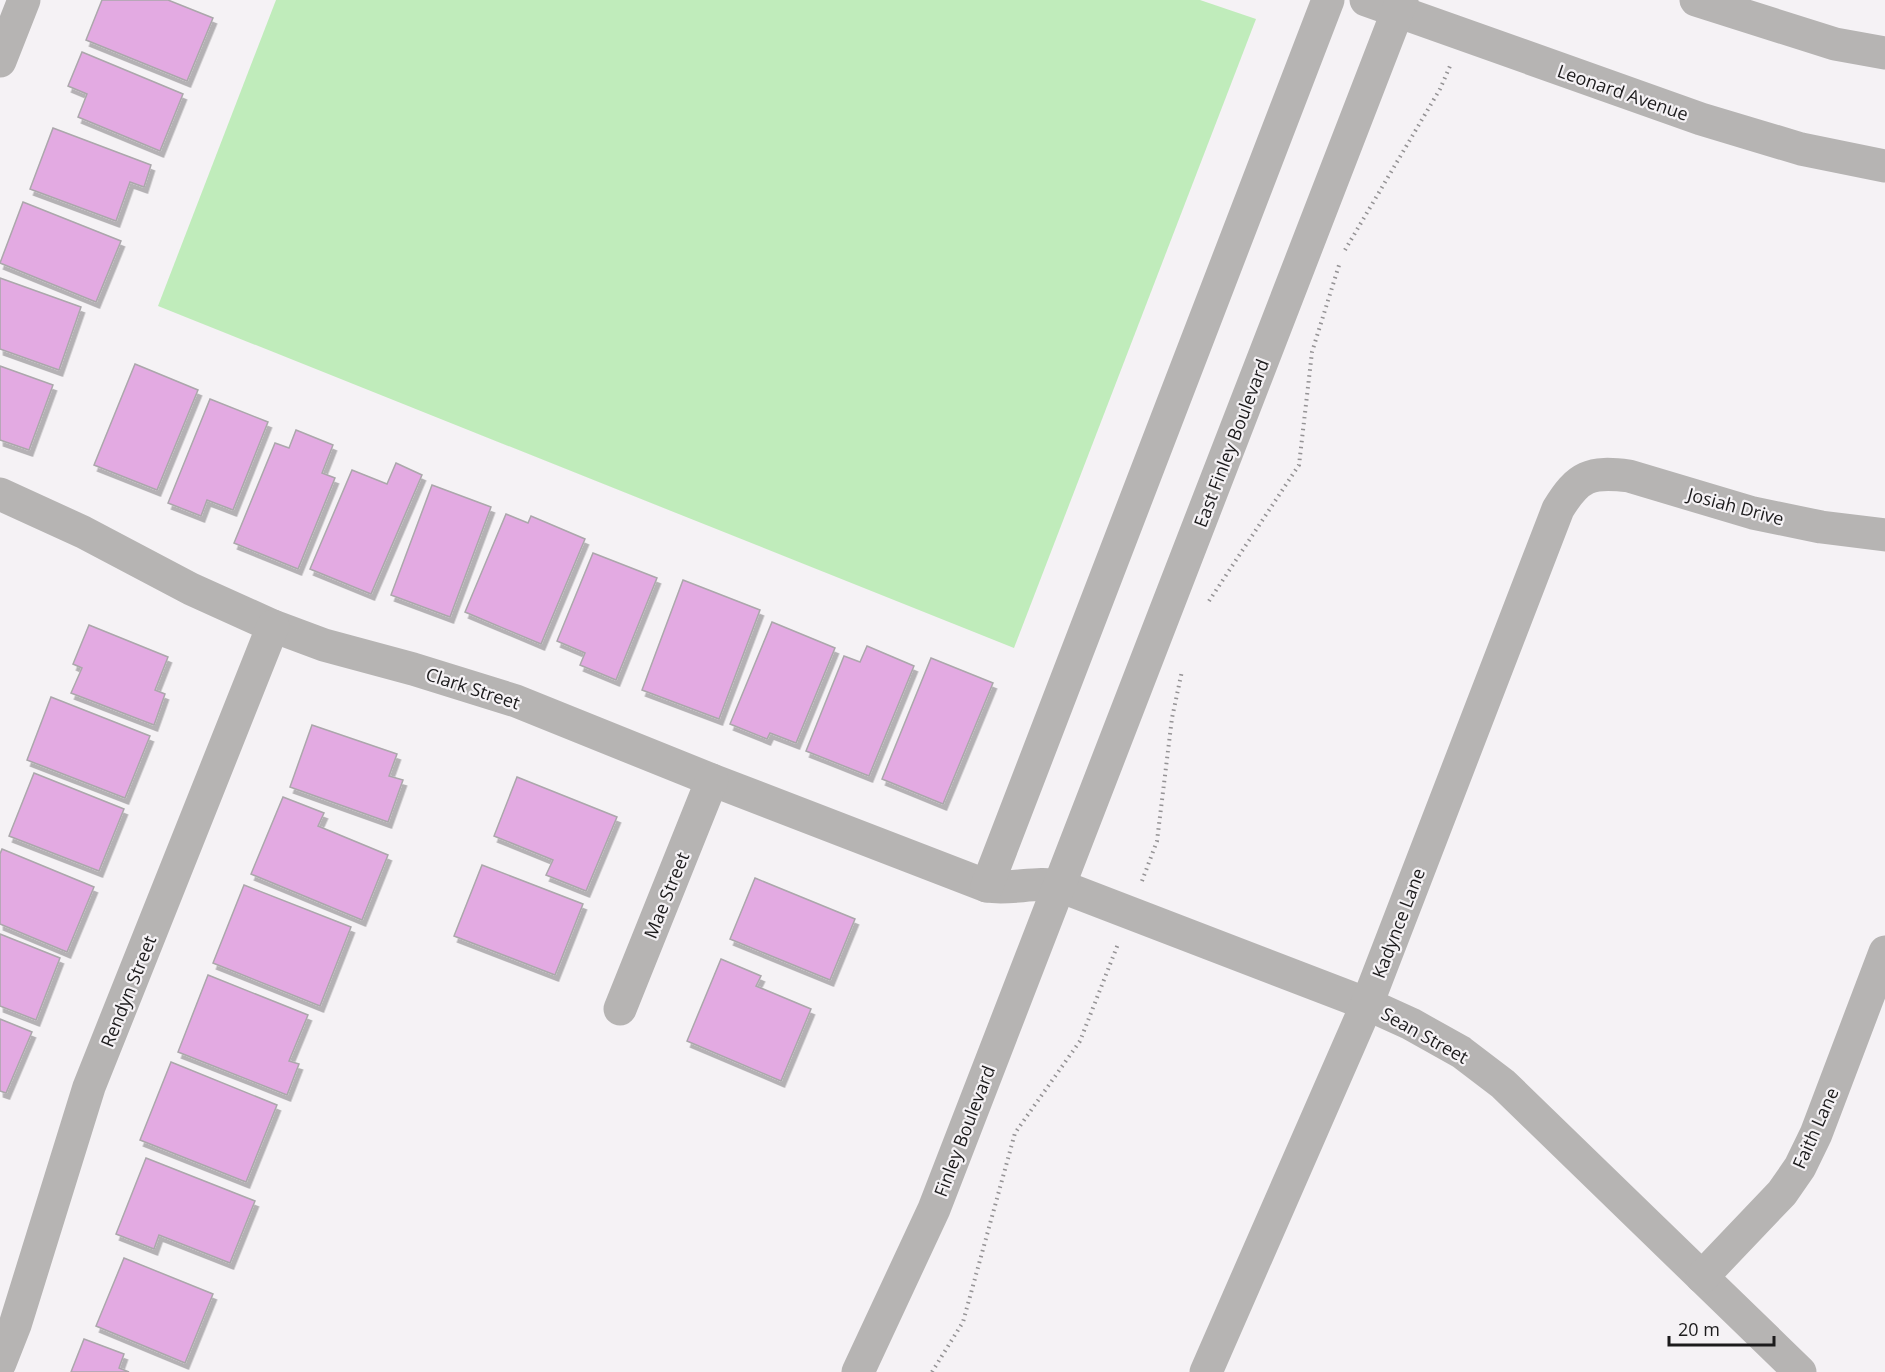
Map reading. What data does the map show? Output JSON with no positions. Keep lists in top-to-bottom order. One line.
{"streets":{"street":["Leonard Avenue","East Finley Boulevard","Josiah Drive","Clark Street","Mae Street","Kadynce Lane","Rendyn Street","Sean Street","Faith Lane","Finley Boulevard"]},"crossings":[["Leonard Avenue","East Finley Boulevard"],["East Finley Boulevard","Sean Street"],["East Finley Boulevard","Finley Boulevard"],["Josiah Drive","Kadynce Lane"],["Clark Street","Mae Street"],["Clark Street","Rendyn Street"],["Clark Street","Sean Street"],["Kadynce Lane","Sean Street"],["Sean Street","Faith Lane"],["Sean Street","Finley Boulevard"]],"scale_bar":"20 m"}
